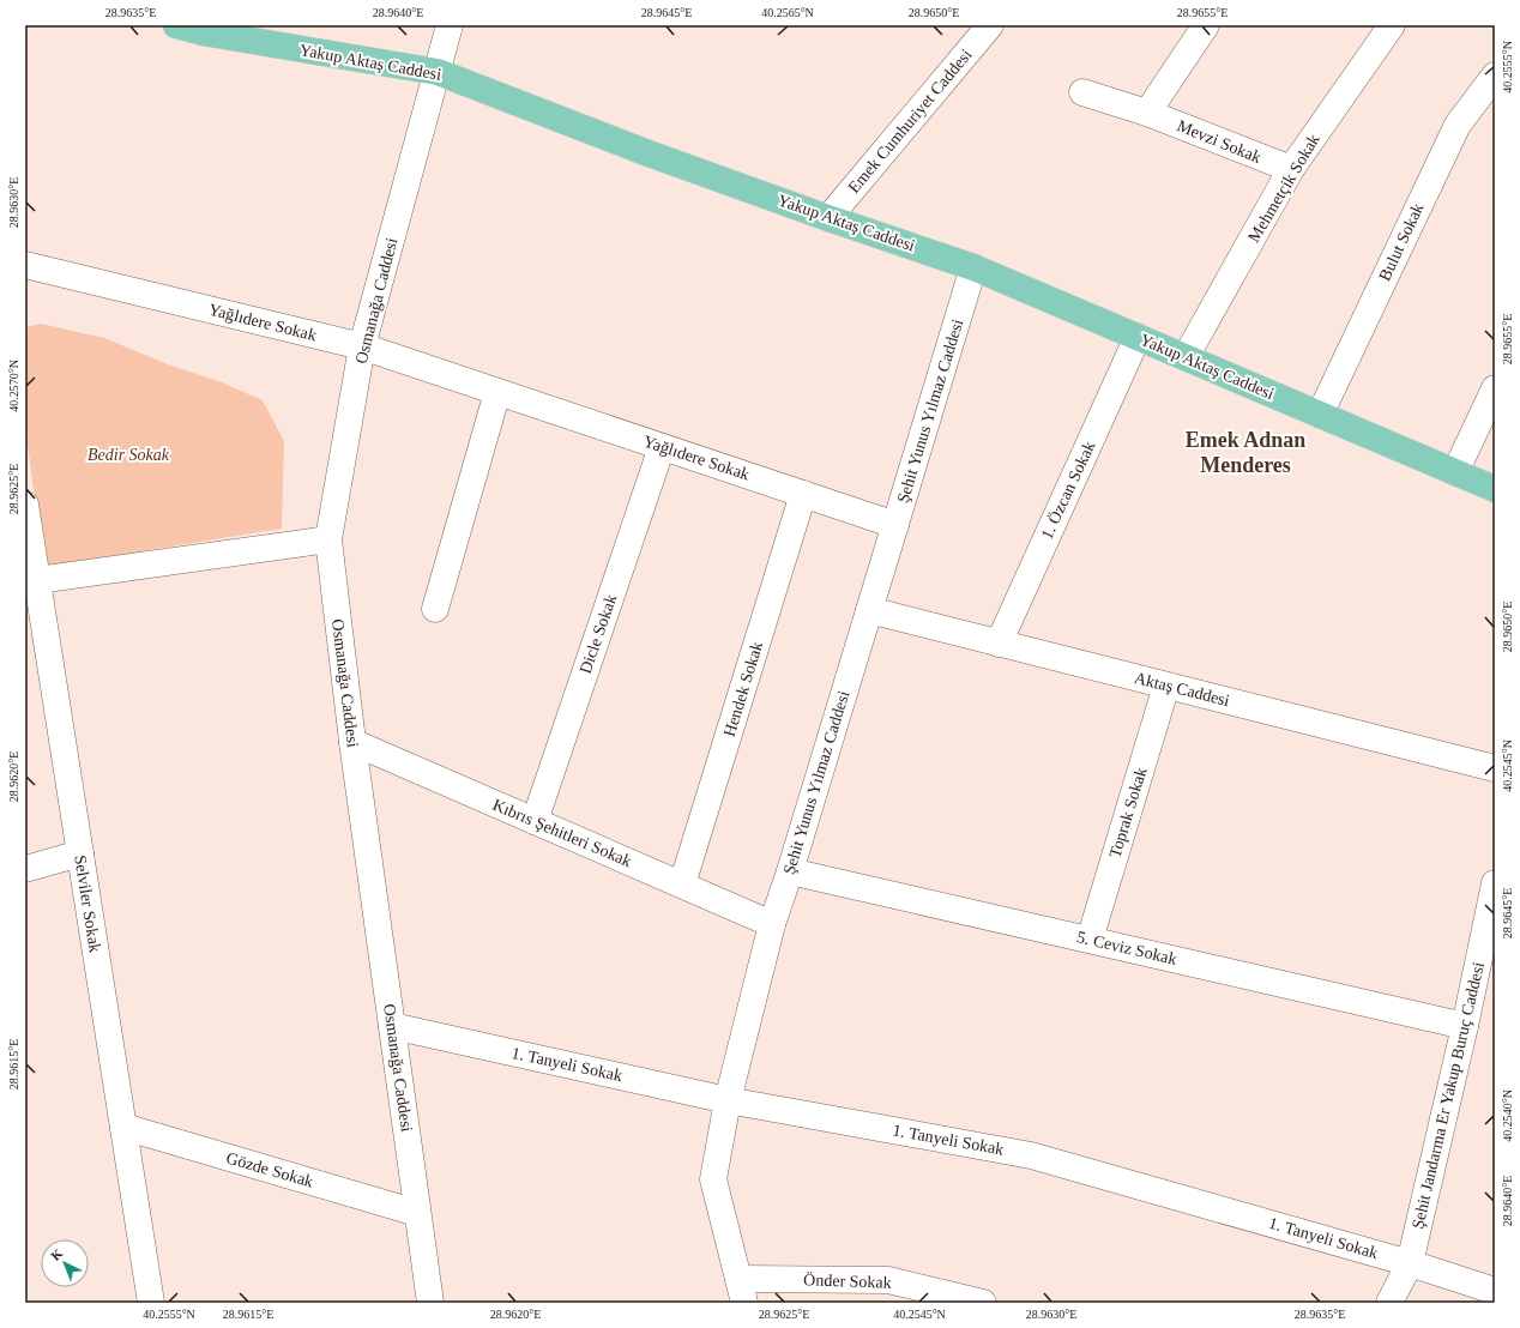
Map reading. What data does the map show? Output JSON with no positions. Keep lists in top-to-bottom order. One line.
{"streets":{"main road":["Yakup Aktaş Caddesi"],"street":["Emek Cumhuriyet Caddesi","Mevzi Sokak","Mehmetçik Sokak","Bulut Sokak","Osmanağa Caddesi","Yağlıdere Sokak","Şehit Yunus Yılmaz Caddesi","1. Özcan Sokak","Dicle Sokak","Hendek Sokak","Aktaş Caddesi","Toprak Sokak","Kıbrıs Şehitleri Sokak","Selviler Sokak","5. Ceviz Sokak","1. Tanyeli Sokak","Şehit Jandarma Er Yakup Buruç Caddesi","Gözde Sokak","Önder Sokak"]},"crossings":[["Yakup Aktaş Caddesi","Emek Cumhuriyet Caddesi"],["Yakup Aktaş Caddesi","Mehmetçik Sokak"],["Yakup Aktaş Caddesi","Bulut Sokak"],["Yakup Aktaş Caddesi","Osmanağa Caddesi"],["Yakup Aktaş Caddesi","Şehit Yunus Yılmaz Caddesi"],["Yakup Aktaş Caddesi","1. Özcan Sokak"],["Mevzi Sokak","Mehmetçik Sokak"],["Osmanağa Caddesi","Yağlıdere Sokak"],["Osmanağa Caddesi","Kıbrıs Şehitleri Sokak"],["Osmanağa Caddesi","1. Tanyeli Sokak"],["Osmanağa Caddesi","Gözde Sokak"],["Yağlıdere Sokak","Şehit Yunus Yılmaz Caddesi"],["Yağlıdere Sokak","Dicle Sokak"],["Yağlıdere Sokak","Hendek Sokak"],["Şehit Yunus Yılmaz Caddesi","Aktaş Caddesi"],["Şehit Yunus Yılmaz Caddesi","Kıbrıs Şehitleri Sokak"],["Şehit Yunus Yılmaz Caddesi","5. Ceviz Sokak"],["Şehit Yunus Yılmaz Caddesi","1. Tanyeli Sokak"],["Şehit Yunus Yılmaz Caddesi","Önder Sokak"],["1. Özcan Sokak","Aktaş Caddesi"],["Dicle Sokak","Kıbrıs Şehitleri Sokak"],["Hendek Sokak","Kıbrıs Şehitleri Sokak"],["Aktaş Caddesi","Toprak Sokak"],["Toprak Sokak","5. Ceviz Sokak"],["Selviler Sokak","Gözde Sokak"],["5. Ceviz Sokak","Şehit Jandarma Er Yakup Buruç Caddesi"],["1. Tanyeli Sokak","Şehit Jandarma Er Yakup Buruç Caddesi"]],"districts":["Emek Adnan Menderes"],"parks":["Bedir Sokak"],"north":"top left","coordinates":["28.9635°E","28.9640°E","28.9645°E","40.2565°N","28.9650°E","28.9655°E","40.2555°N","28.9630°E","40.2570°N","28.9625°E","40.2545°N","28.9620°E","28.9615°E","40.2540°N"]}
